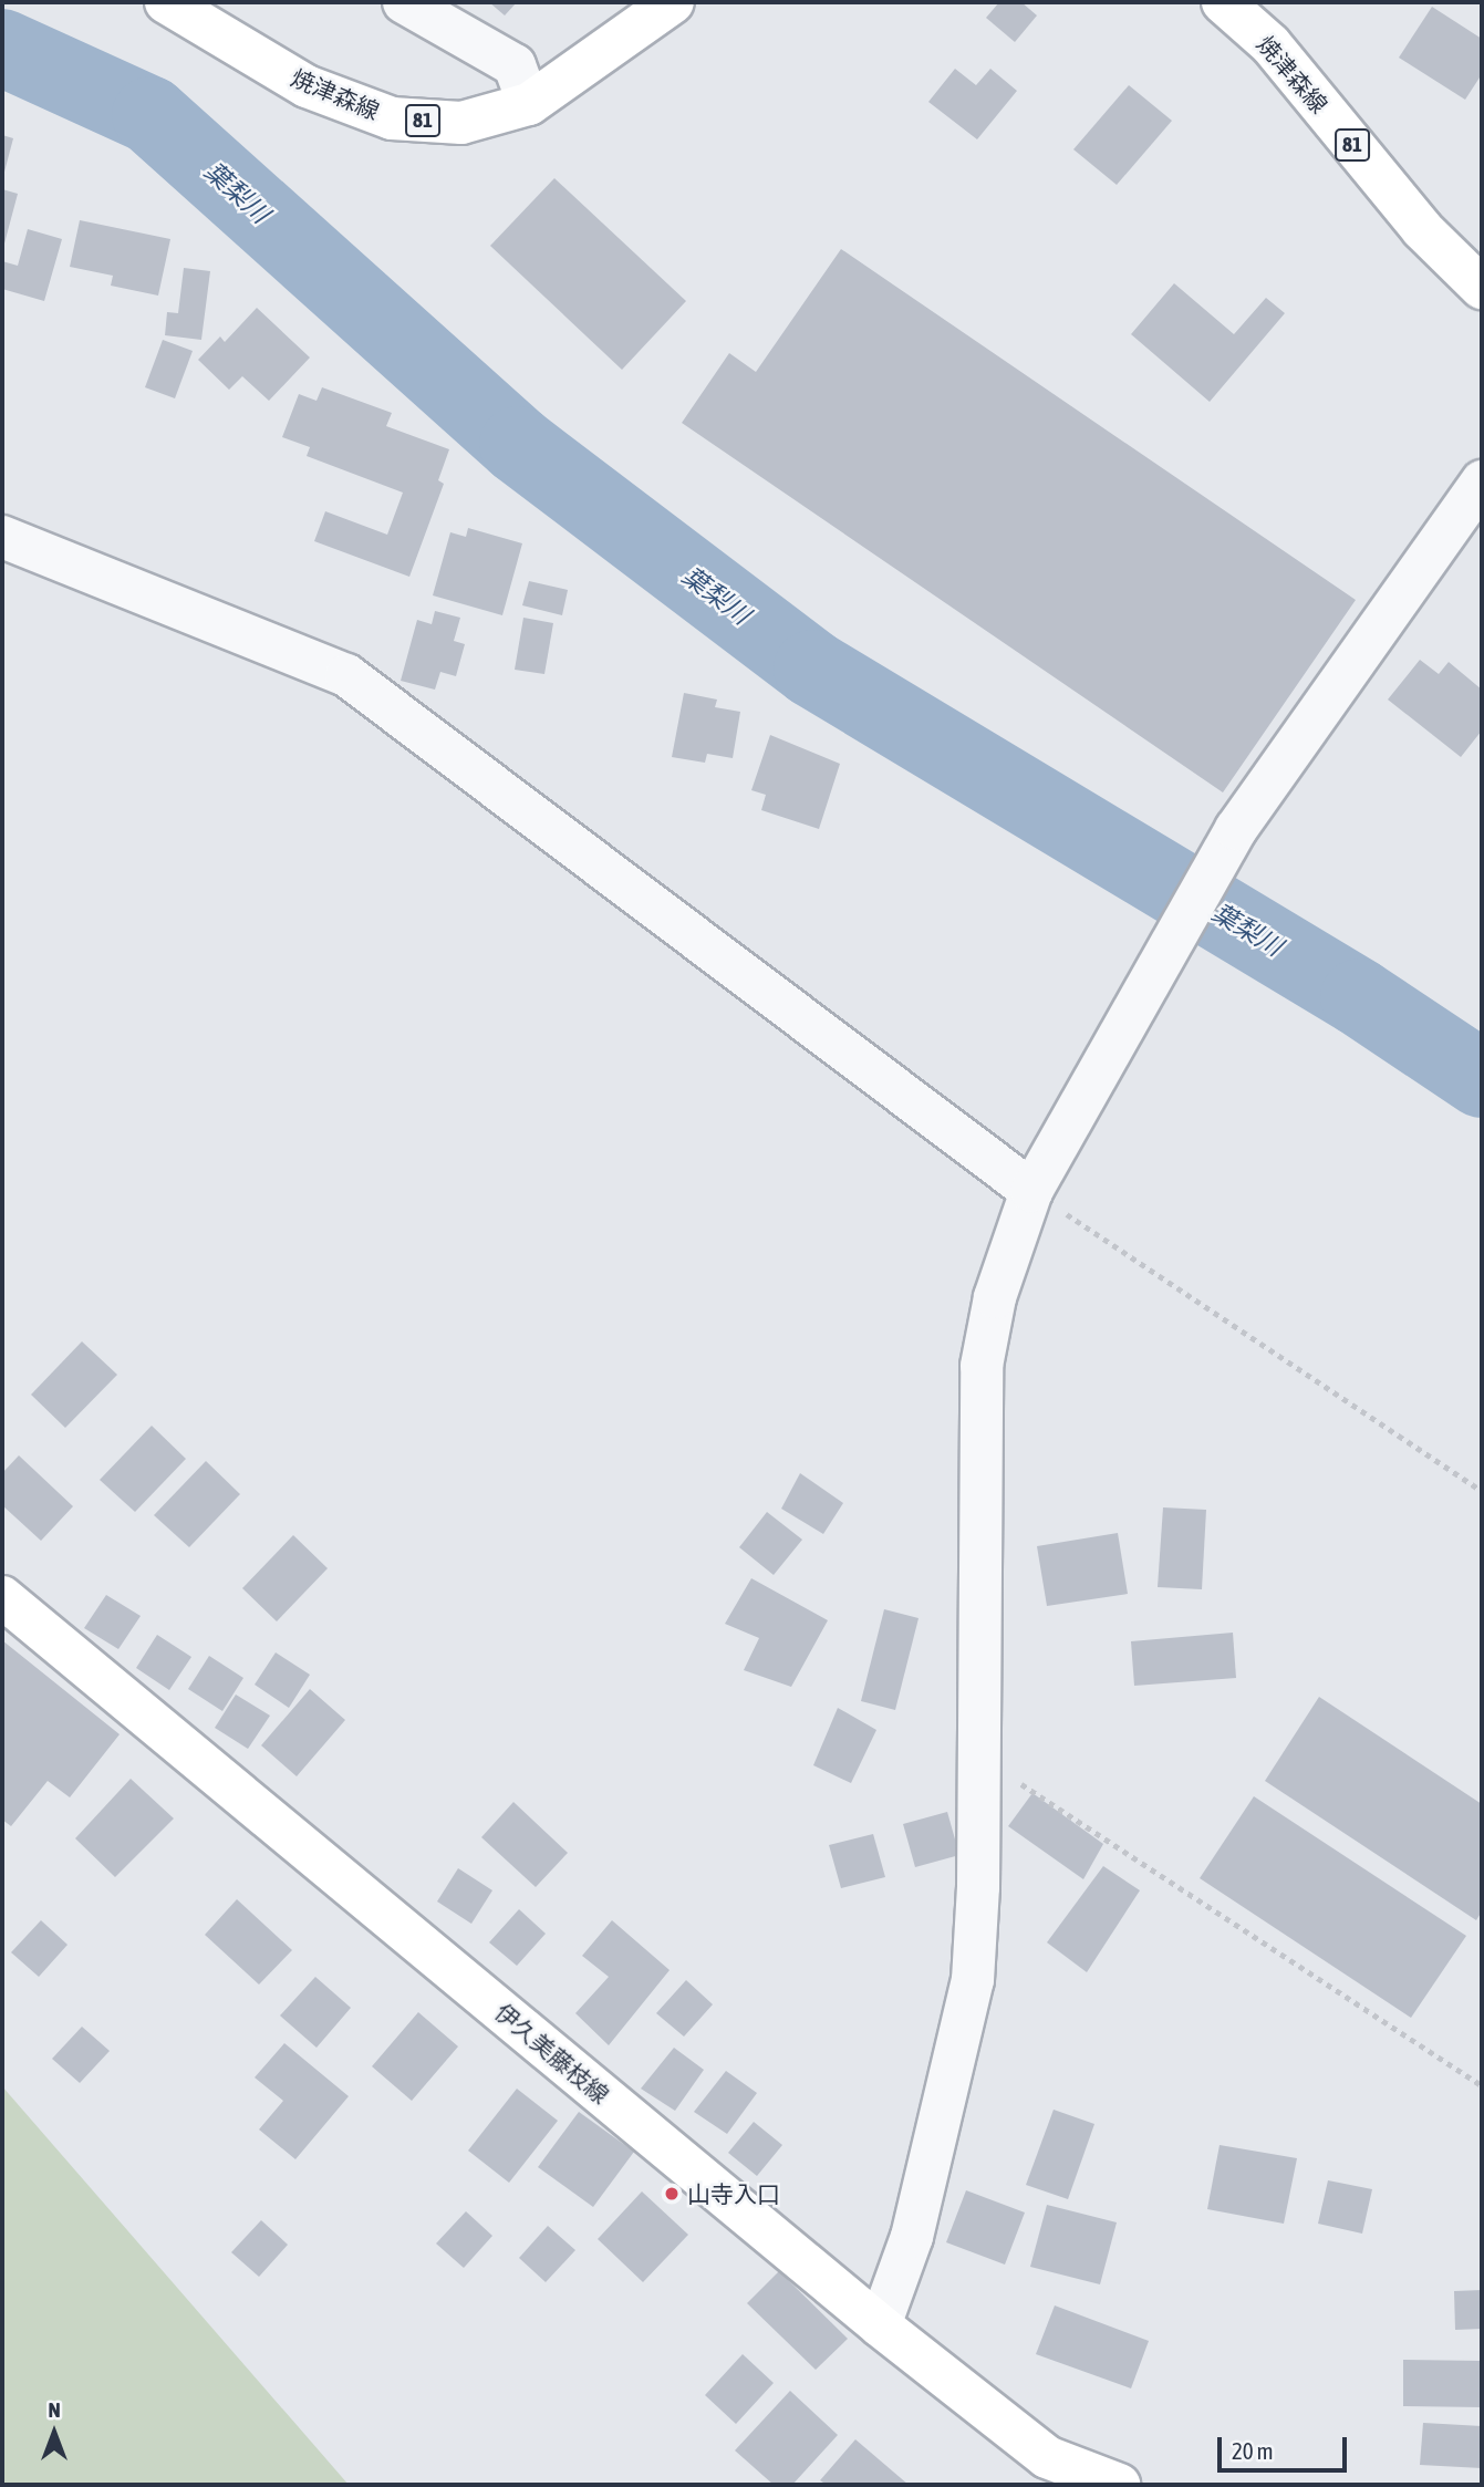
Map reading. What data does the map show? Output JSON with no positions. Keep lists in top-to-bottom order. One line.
{"streets":{"main road":["焼津森線","81","伊久美藤枝線"]},"water":["葉梨川"],"places":["山寺入口"],"scale_bar":"20 m","north":"top"}
